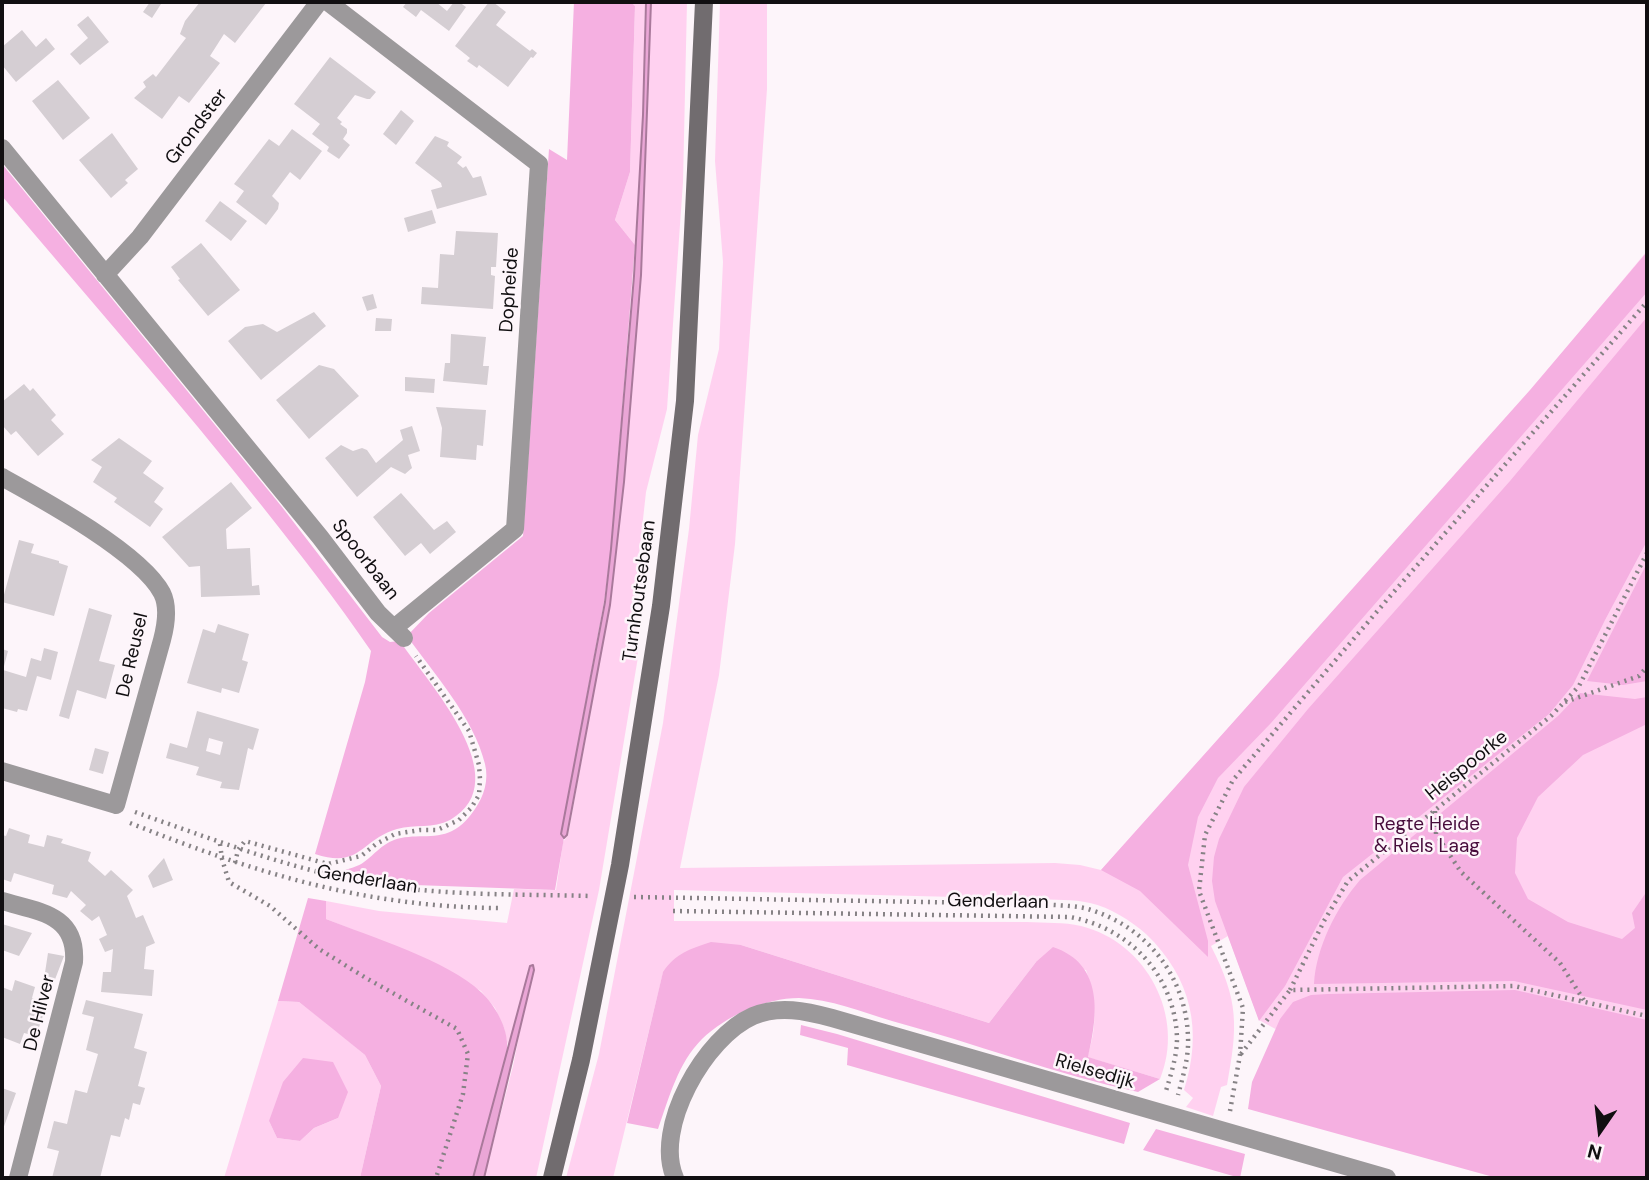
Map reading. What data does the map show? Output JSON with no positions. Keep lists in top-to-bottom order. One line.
{"streets":{"main road":["Turnhoutsebaan"],"street":["Grondster","Dopheide","Spoorbaan","De Reusel","De Hilver","Rielsedijk"],"path":["Heispoorke","Genderlaan"]},"crossings":[["Grondster","Spoorbaan"],["Dopheide","Spoorbaan"],["Genderlaan","Rielsedijk"]],"parks":["Regte Heide & Riels Laag"],"north":"bottom"}
